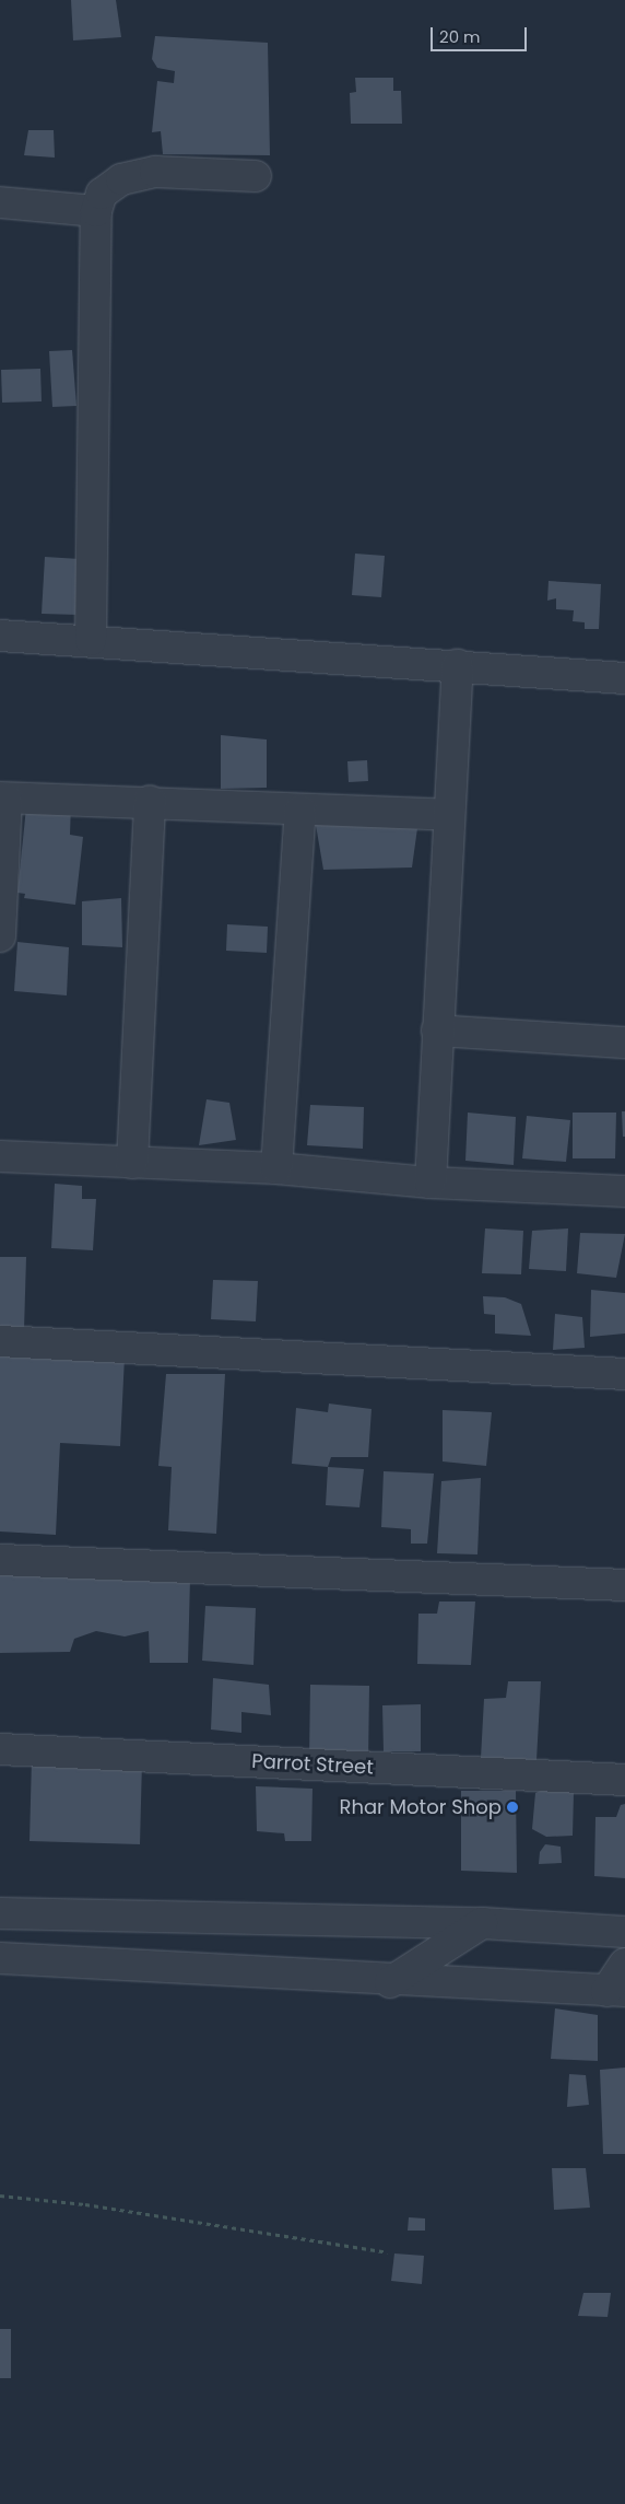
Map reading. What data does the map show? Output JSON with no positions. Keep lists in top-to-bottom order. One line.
{"streets":{"street":["Parrot Street"]},"places":["Rhar Motor Shop"],"scale_bar":"20 m"}
